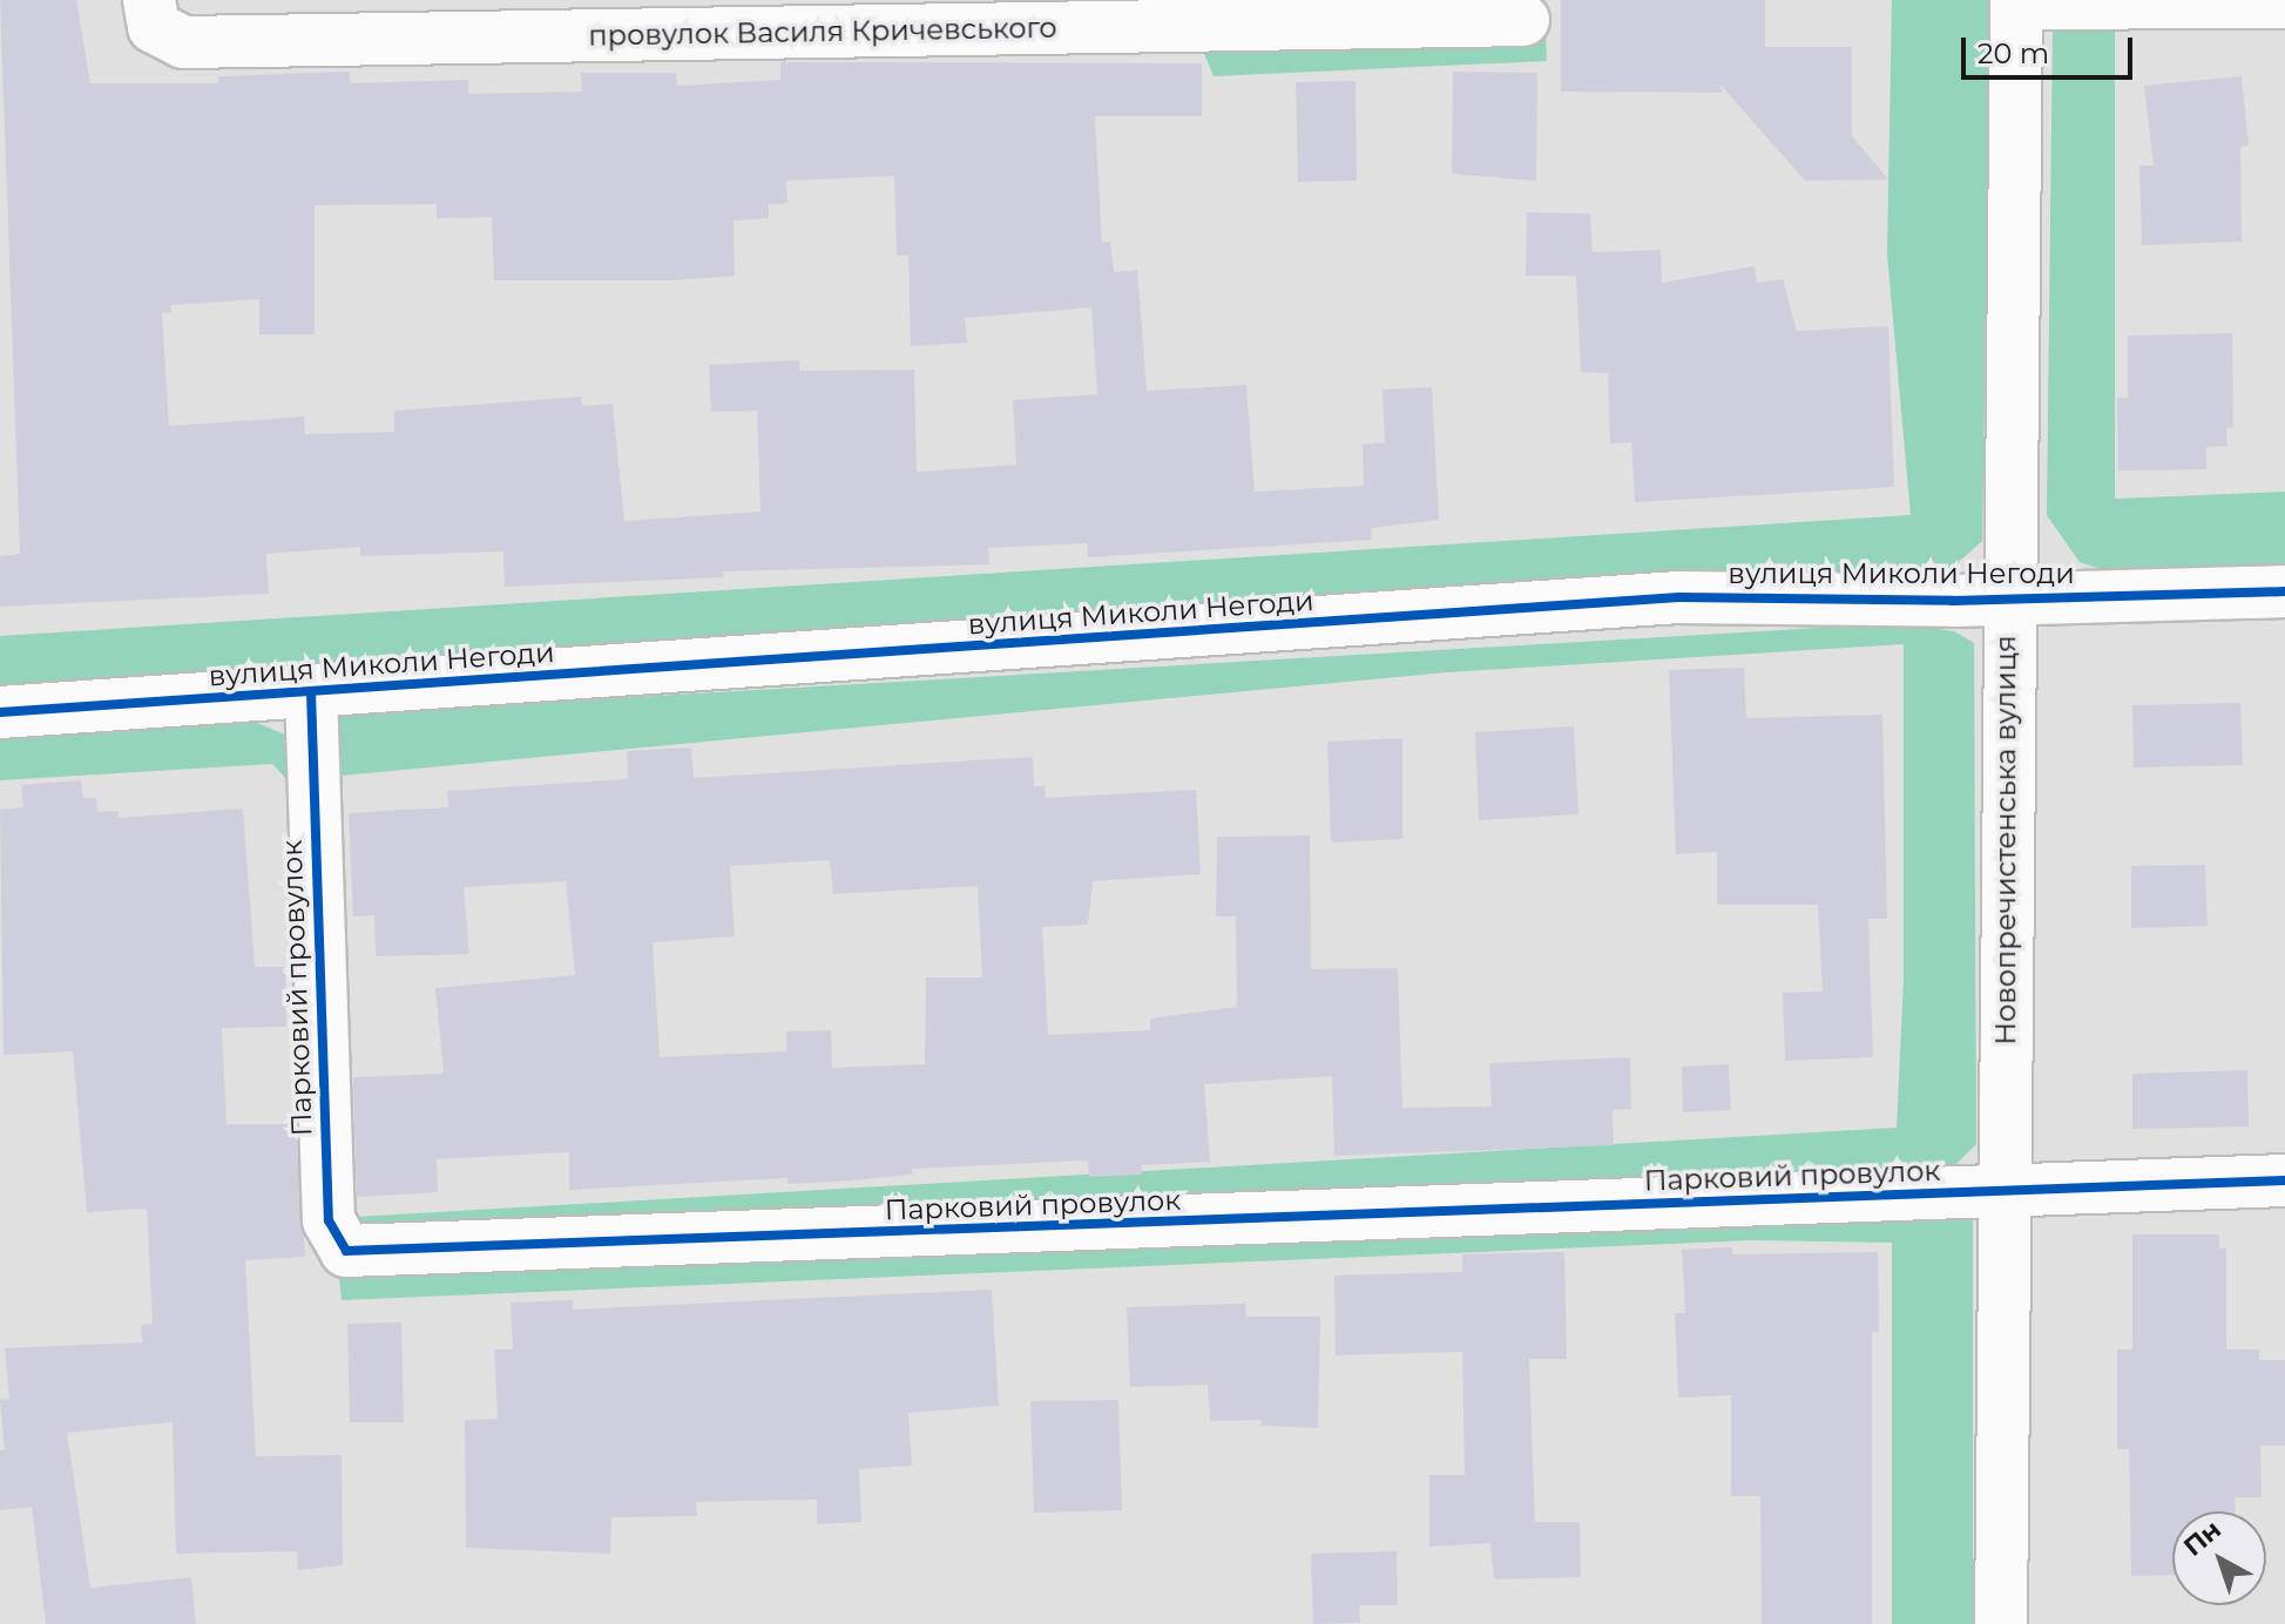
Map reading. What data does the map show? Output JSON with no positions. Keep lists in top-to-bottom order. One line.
{"streets":{"street":["провулок Василя Кричевського","вулиця Миколи Негоди","Новопречистенська вулиця","Парковий провулок"]},"crossings":[["вулиця Миколи Негоди","Новопречистенська вулиця"],["вулиця Миколи Негоди","Парковий провулок"],["Новопречистенська вулиця","Парковий провулок"]],"scale_bar":"20 m","north":"top left"}
